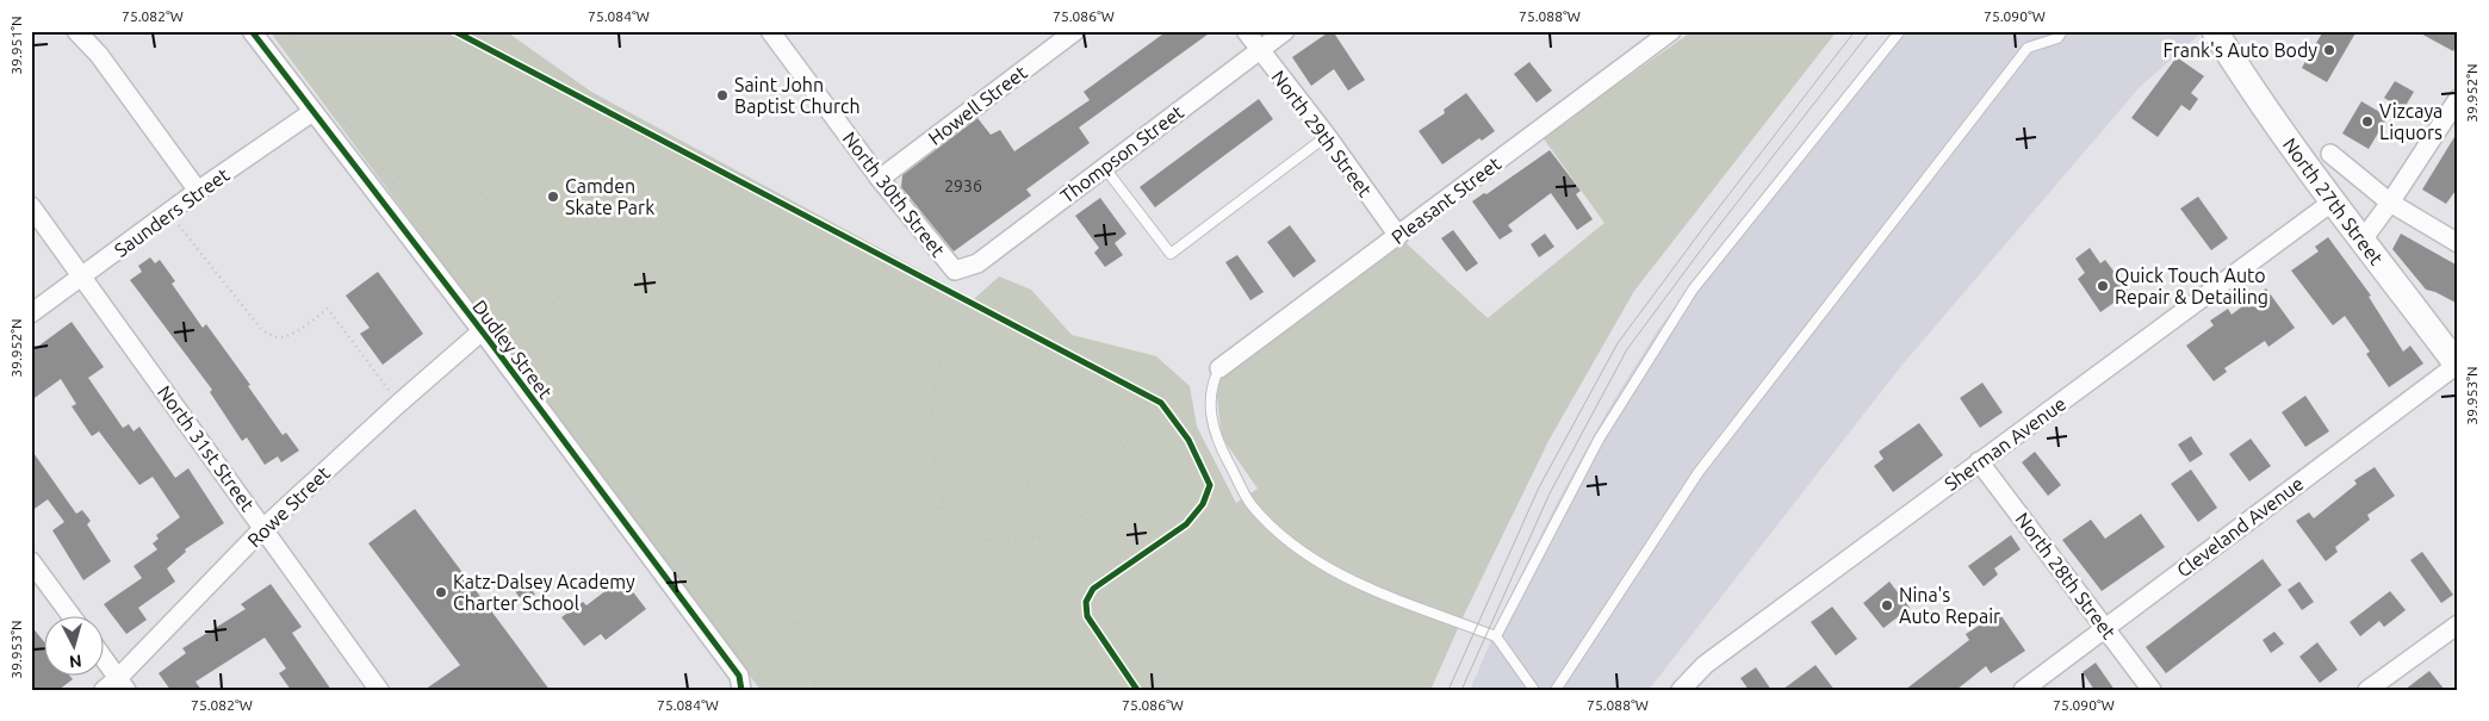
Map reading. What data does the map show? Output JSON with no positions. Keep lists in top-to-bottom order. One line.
{"streets":{"main road":["North 27th Street"],"street":["Howell Street","North 29th Street","Thompson Street","North 30th Street","Pleasant Street","Saunders Street","Dudley Street","Sherman Avenue","North 31st Street","Rowe Street","Cleveland Avenue","North 28th Street"]},"crossings":[["Howell Street","North 30th Street"],["North 29th Street","Thompson Street"],["North 29th Street","Pleasant Street"],["Thompson Street","North 30th Street"],["North 27th Street","Sherman Avenue"],["North 27th Street","Cleveland Avenue"],["Saunders Street","Dudley Street"],["Saunders Street","North 31st Street"],["Dudley Street","Rowe Street"],["Sherman Avenue","North 28th Street"],["North 31st Street","Rowe Street"],["Cleveland Avenue","North 28th Street"]],"places":["Frank's Auto Body","Saint John Baptist Church","Vizcaya Liquors","Camden Skate Park","Quick Touch Auto Repair & Detailing","Katz-Dalsey Academy Charter School","Nina's Auto Repair"],"house_numbers":["2936"],"north":"bottom","coordinates":["75.082°W","75.084°W","75.086°W","75.088°W","75.090°W","39.951°N","39.952°N","39.953°N"]}
